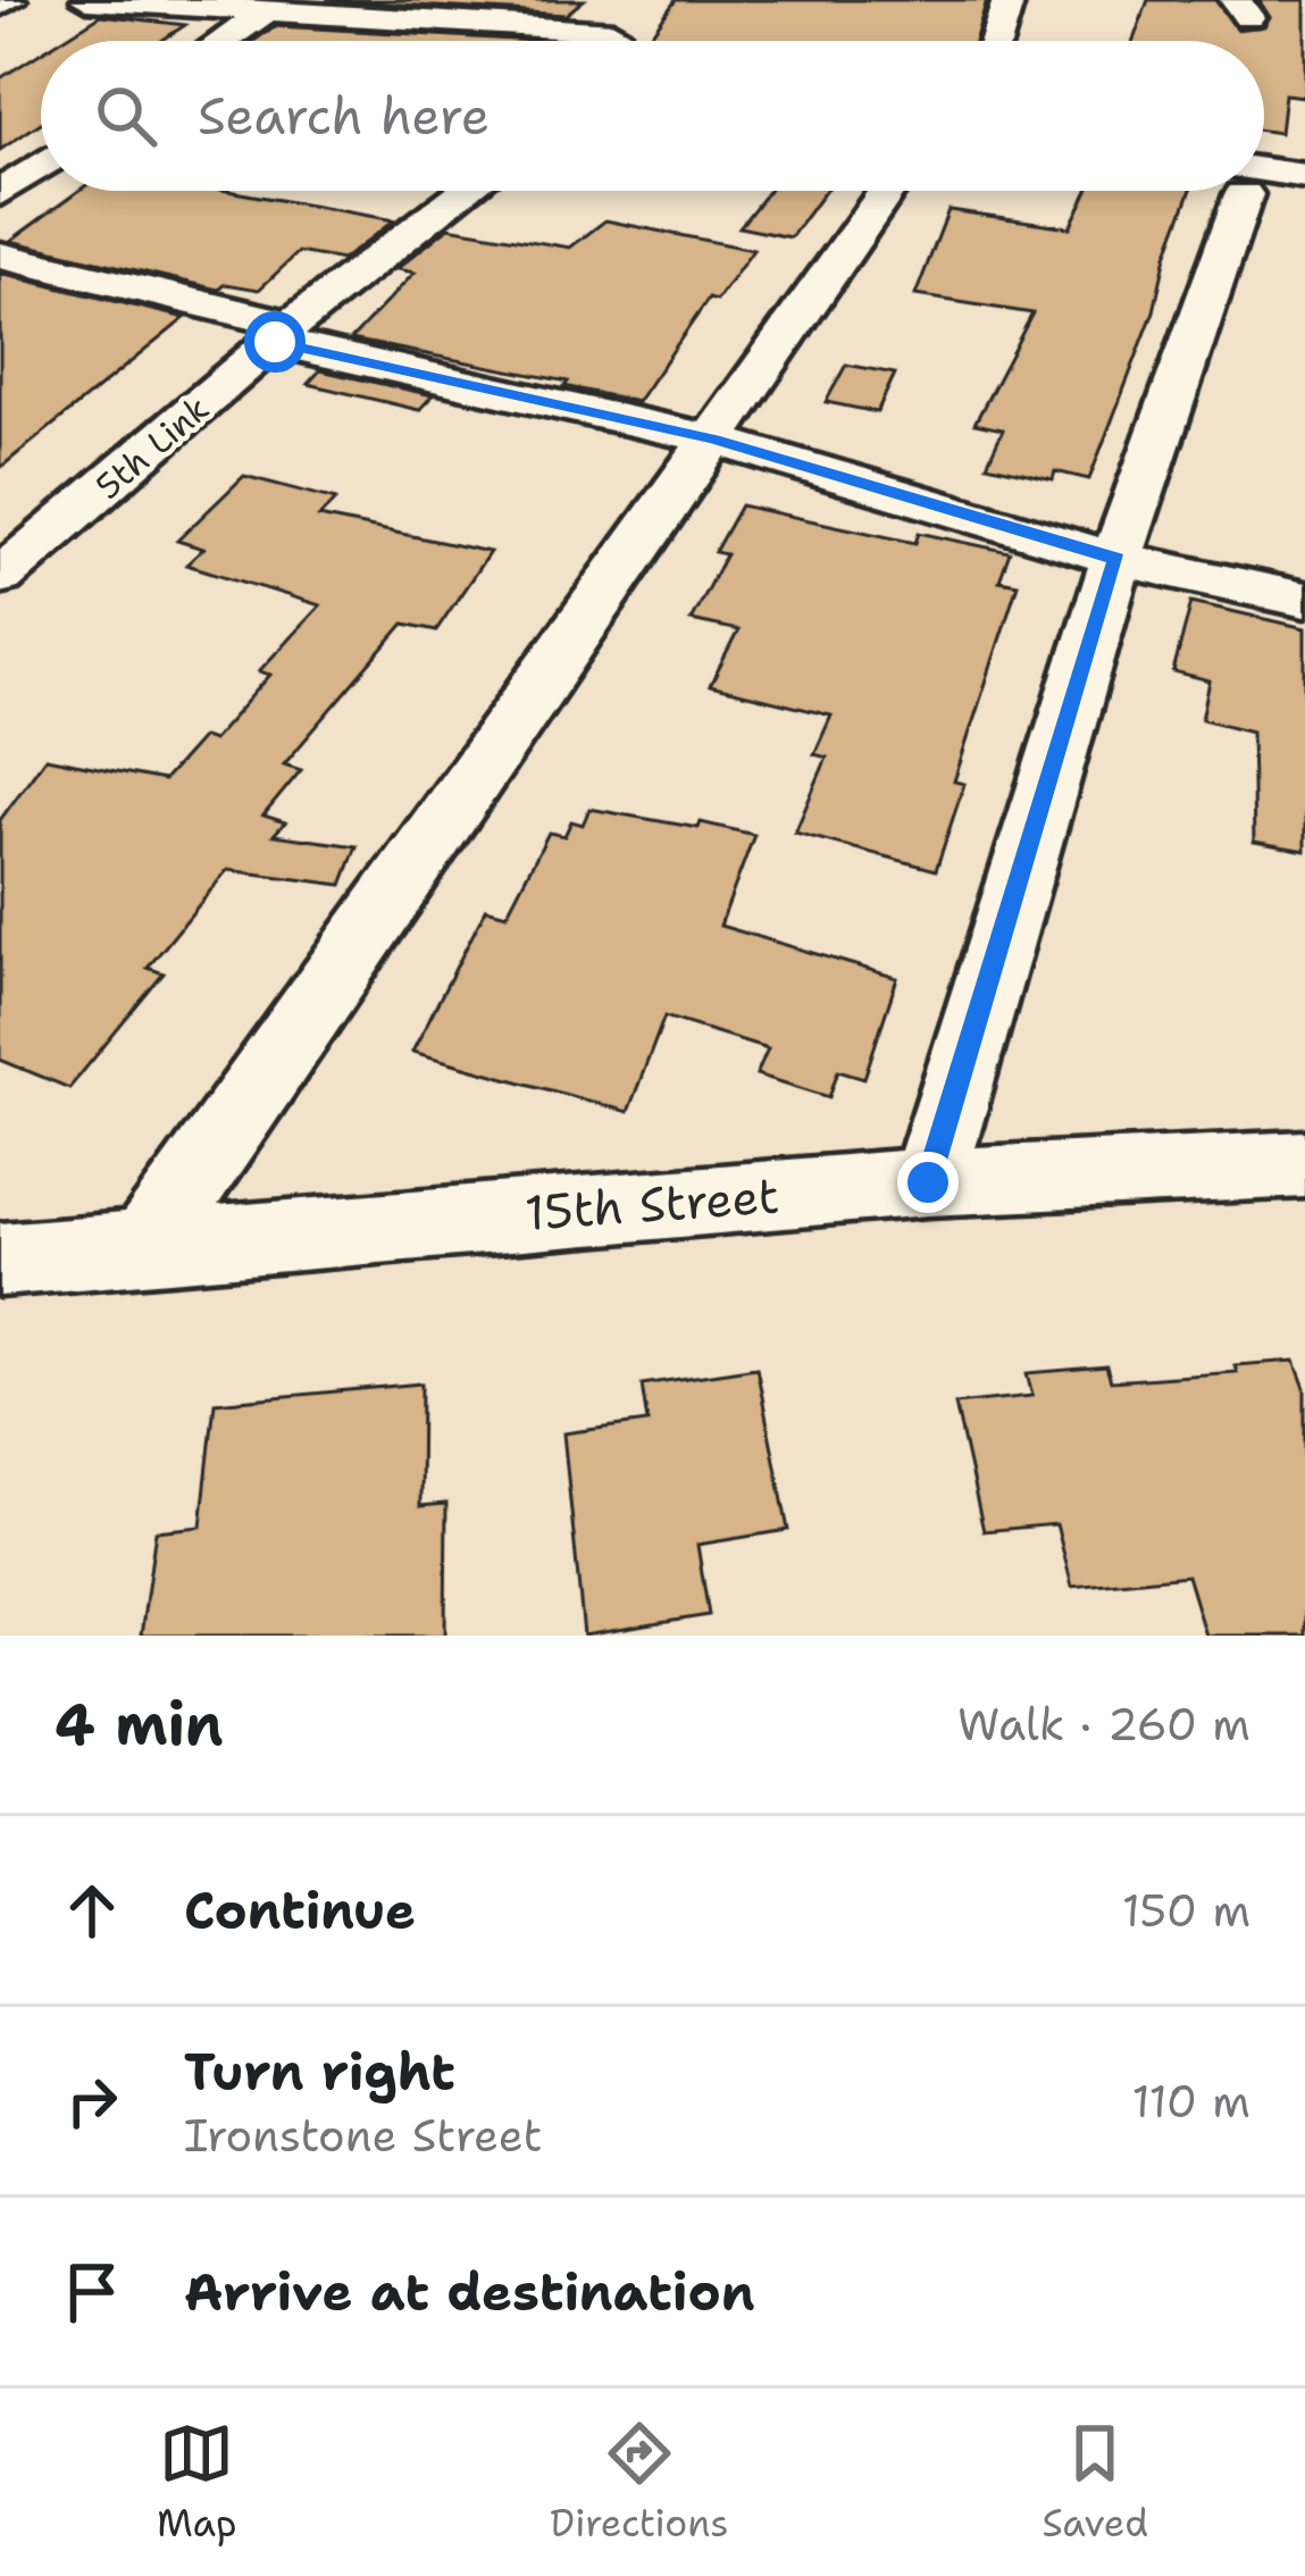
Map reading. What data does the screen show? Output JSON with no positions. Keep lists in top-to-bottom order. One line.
{"streets":{"street":["5th Link","15th Street"]},"page":{"search":"Search here","heading":["4 min","Walk · 260 m"],"list":[["Continue","150 m"],["Turn right","Ironstone Street","110 m"],"Arrive at destination"],"nav":["Map","Directions","Saved"]}}
